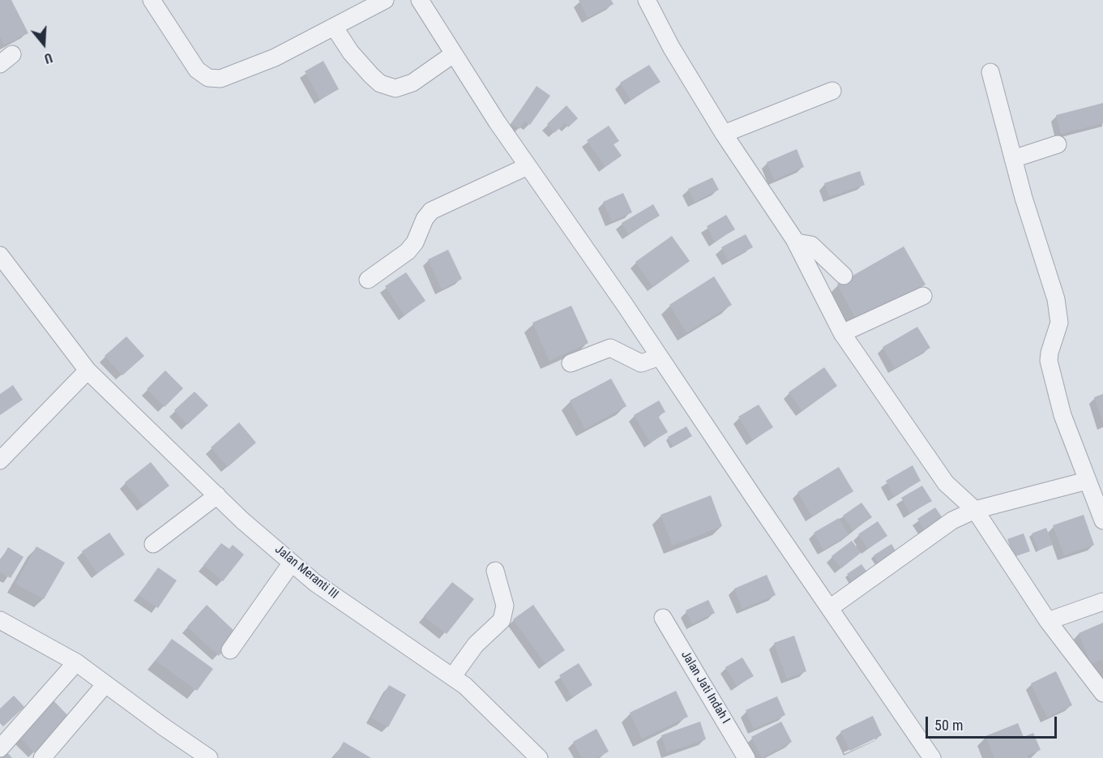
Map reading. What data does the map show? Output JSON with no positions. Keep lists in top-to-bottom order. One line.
{"streets":{"street":["Jalan Meranti III","Jalan Jati Indah I"]},"scale_bar":"50 m","north":"bottom"}
